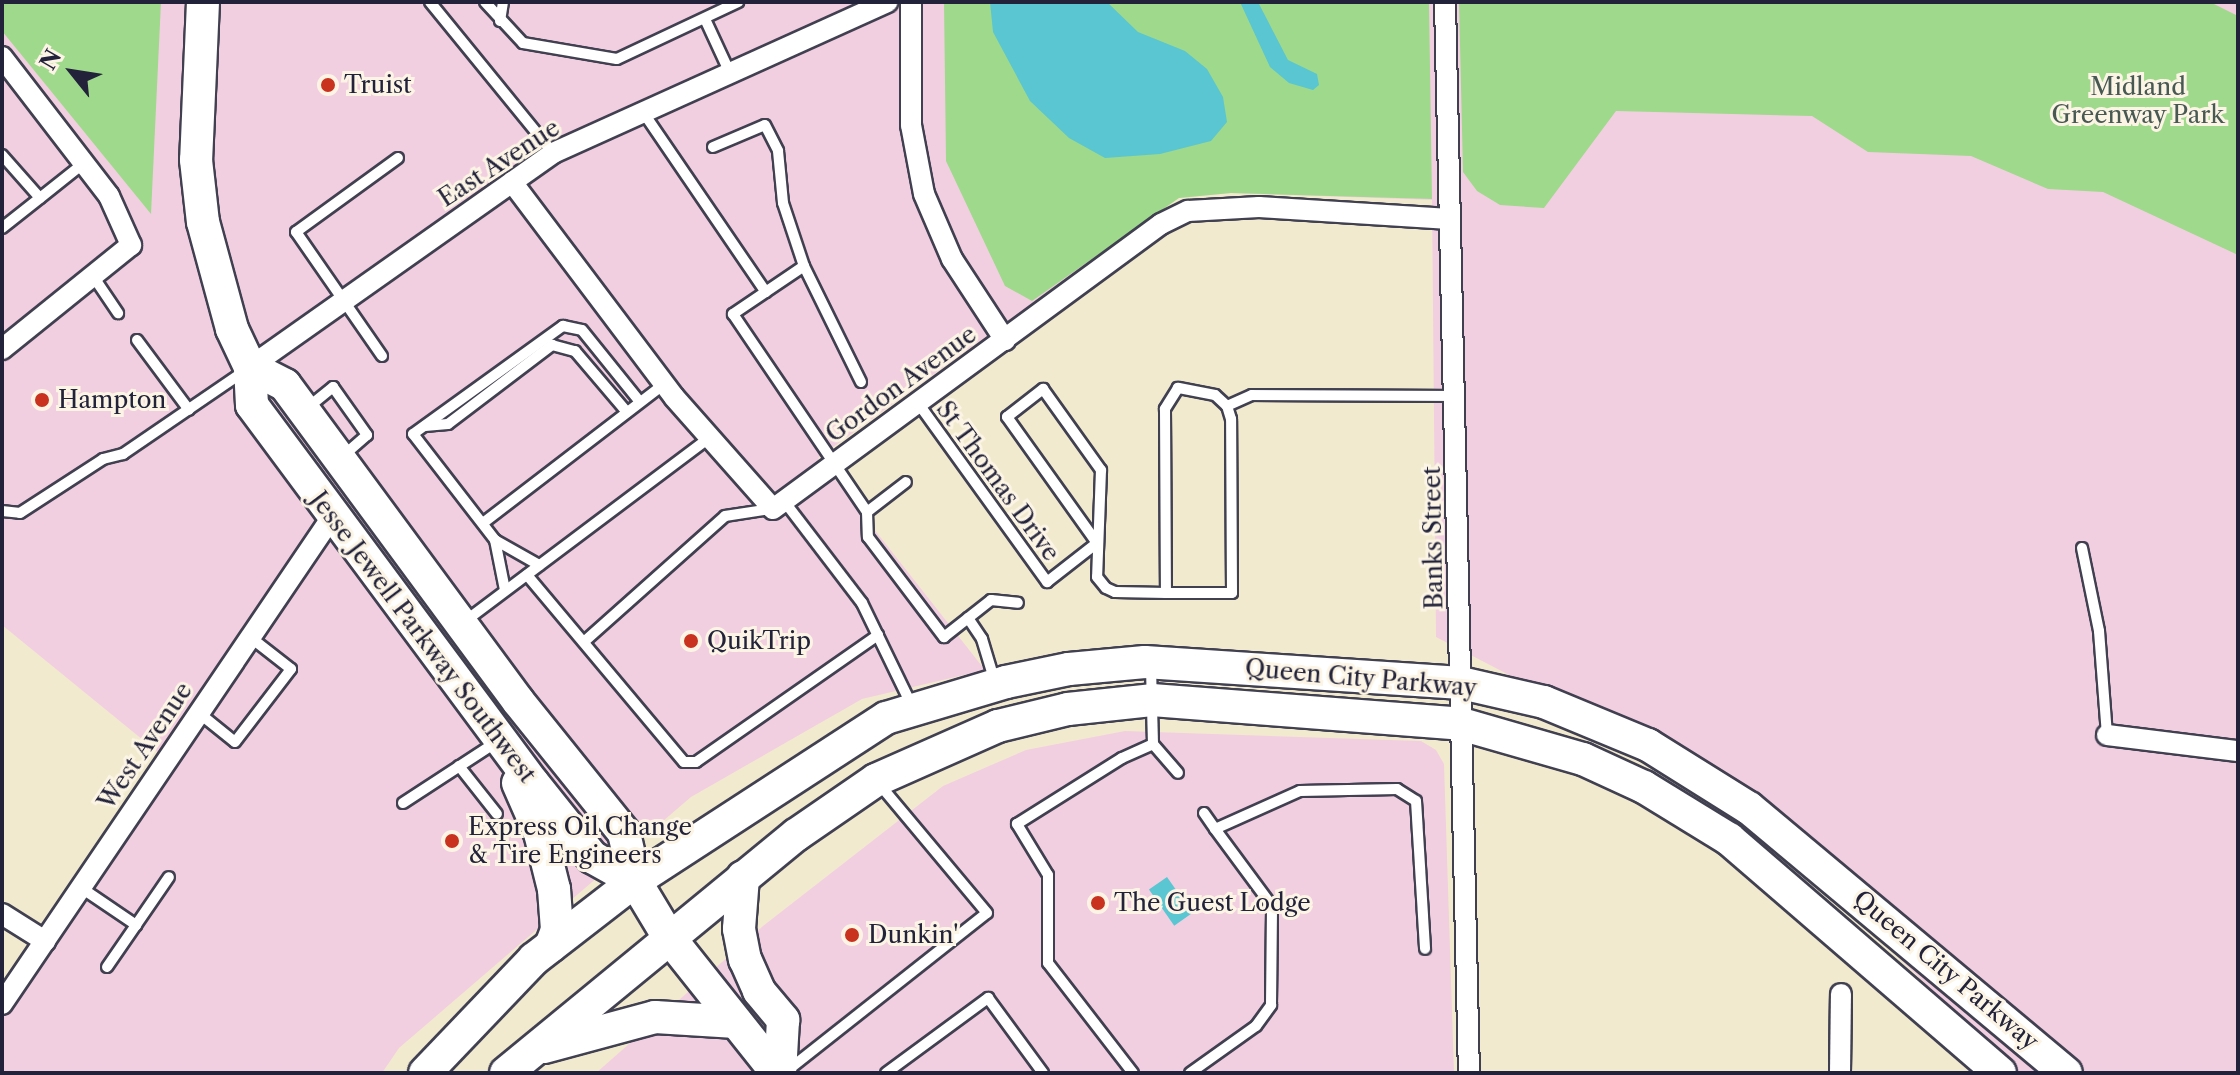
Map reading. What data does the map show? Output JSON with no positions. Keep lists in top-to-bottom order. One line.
{"streets":{"main road":["Jesse Jewell Parkway Southwest","Queen City Parkway"],"street":["East Avenue","Gordon Avenue","Banks Street","West Avenue"],"lane":["St Thomas Drive"]},"crossings":[["East Avenue","Jesse Jewell Parkway Southwest"],["Gordon Avenue","St Thomas Drive"],["Gordon Avenue","Banks Street"],["Banks Street","Queen City Parkway"],["Jesse Jewell Parkway Southwest","Queen City Parkway"],["Jesse Jewell Parkway Southwest","West Avenue"]],"parks":["Midland Greenway Park"],"places":["Truist","Hampton","QuikTrip","Express Oil Change & Tire Engineers","The Guest Lodge","Dunkin'"],"north":"top left"}
